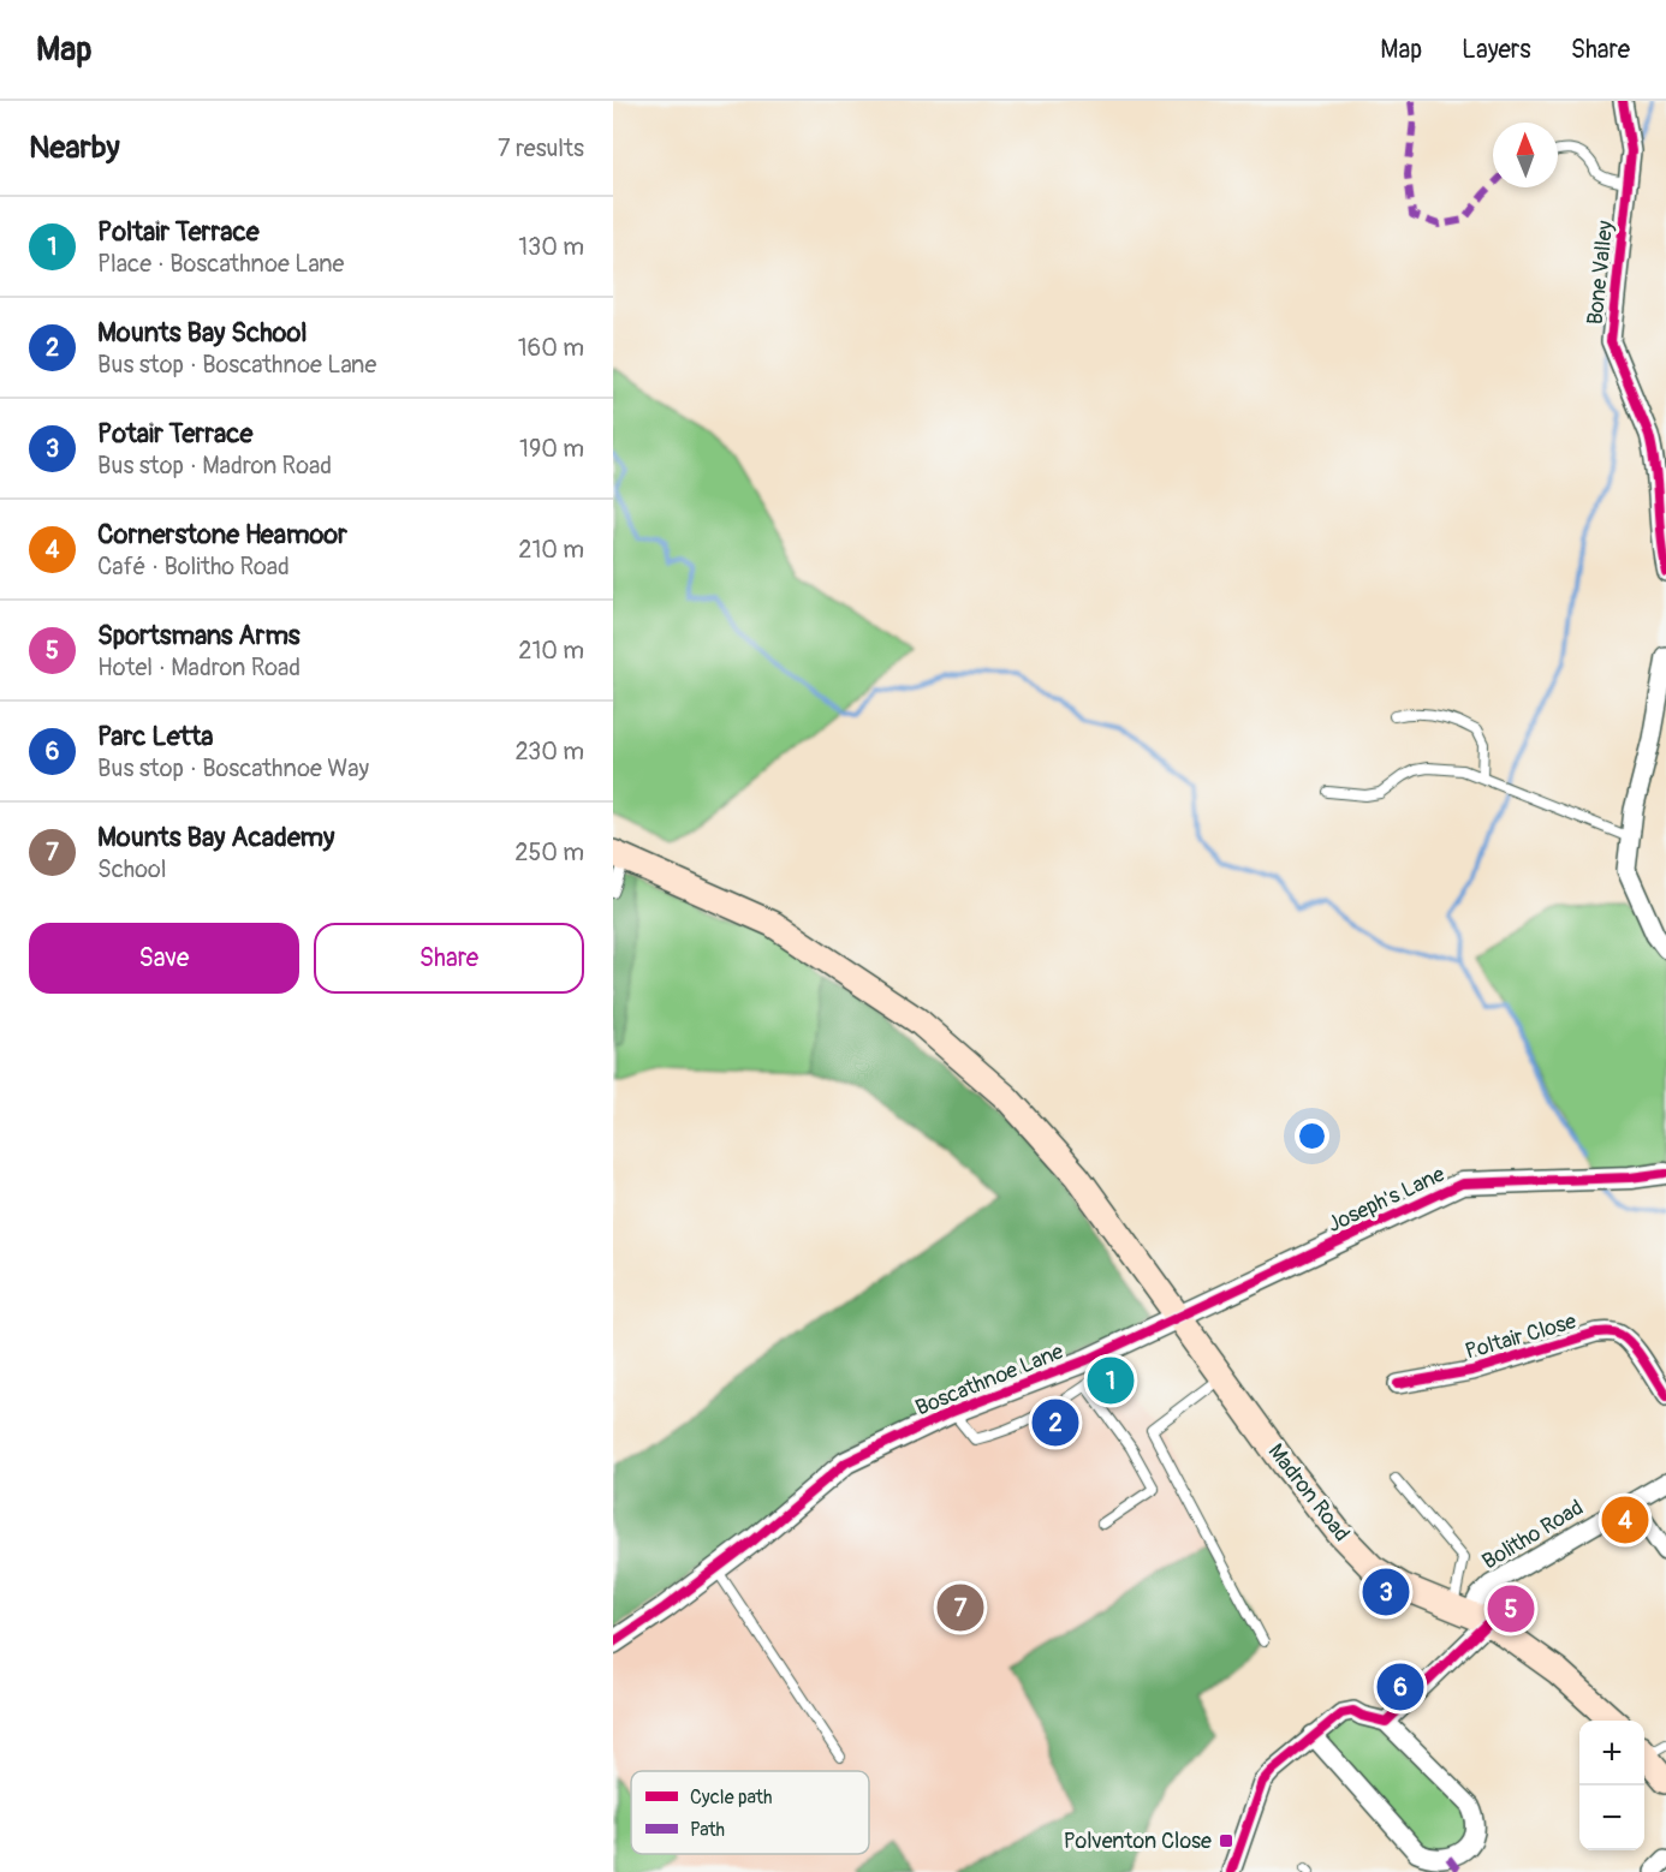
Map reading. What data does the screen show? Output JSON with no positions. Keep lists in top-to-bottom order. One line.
{"streets":{"main road":["Madron Road"],"street":["Bone Valley","Joseph's Lane","Poltair Close","Boscathnoe Lane","Bolitho Road"]},"crossings":[["Joseph's Lane","Boscathnoe Lane"],["Joseph's Lane","Madron Road"],["Boscathnoe Lane","Madron Road"],["Madron Road","Bolitho Road"]],"places":{"transit":["Polventon Close"]},"legend":["Cycle path","Path"],"north":"top","page":{"header":"Map","nav":["Map","Layers","Share"],"heading":["Nearby","7 results"],"list":[{"mark":"1","name":"Poltair Terrace","note":"Place · Boscathnoe Lane","value":"130 m"},{"mark":"2","name":"Mounts Bay School","note":"Bus stop · Boscathnoe Lane","value":"160 m"},{"mark":"3","name":"Potair Terrace","note":"Bus stop · Madron Road","value":"190 m"},{"mark":"4","name":"Cornerstone Heamoor","note":"Café · Bolitho Road","value":"210 m"},{"mark":"5","name":"Sportsmans Arms","note":"Hotel · Madron Road","value":"210 m"},{"mark":"6","name":"Parc Letta","note":"Bus stop · Boscathnoe Way","value":"230 m"},{"mark":"7","name":"Mounts Bay Academy","note":"School","value":"250 m"}],"buttons":["Save","Share"],"pins":["1","2","4","3","7","5","6"],"map_buttons":["+","−"]}}
